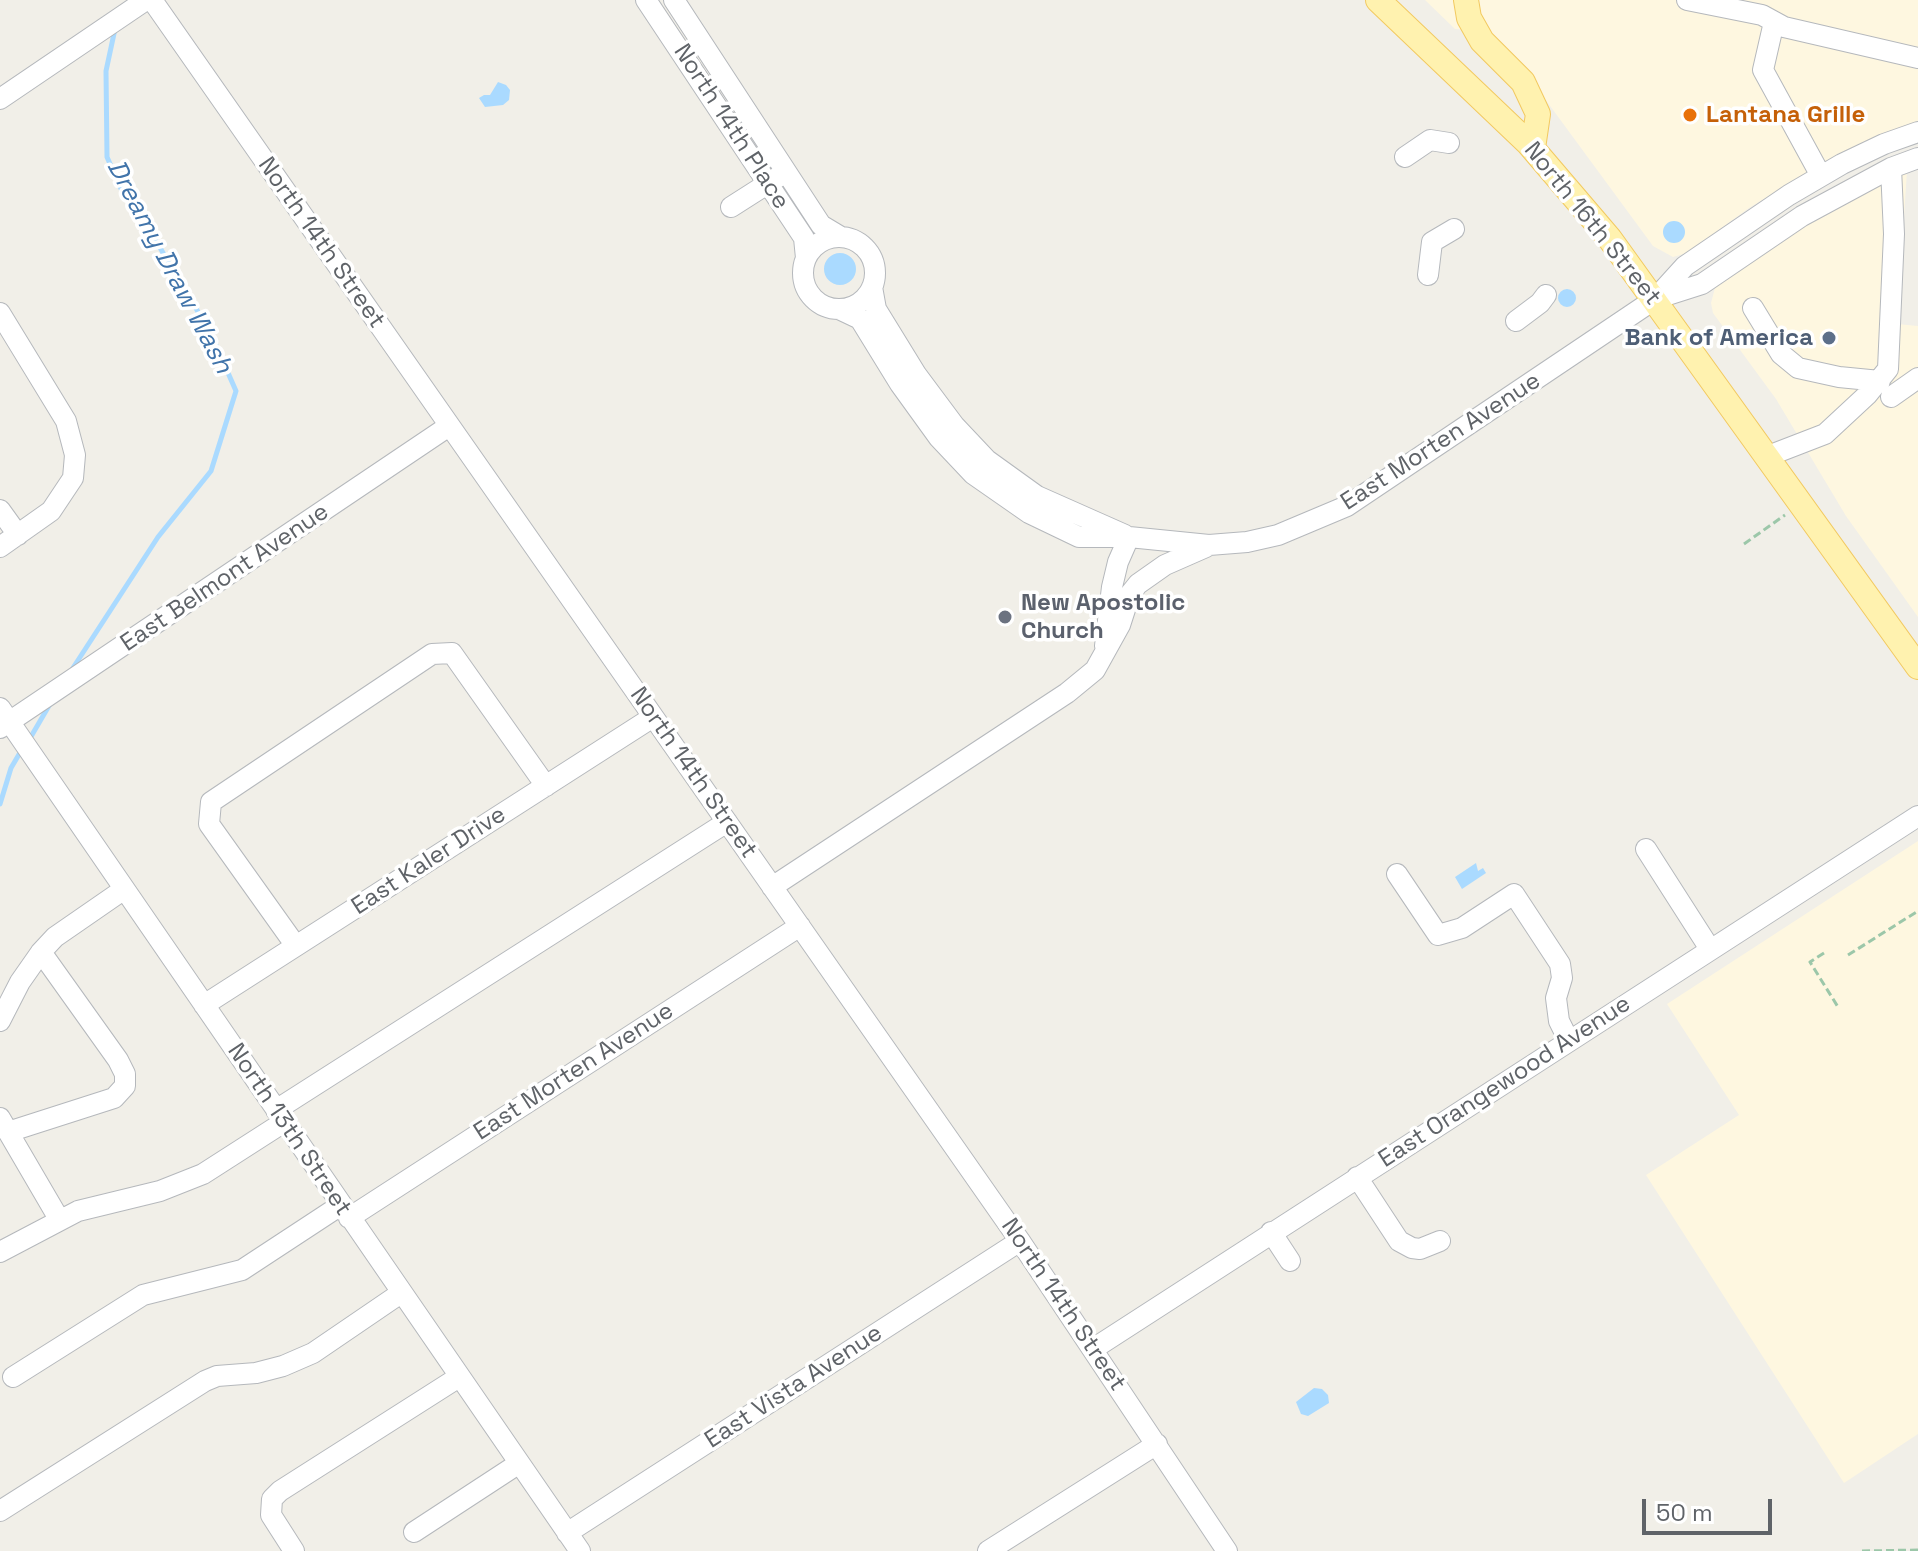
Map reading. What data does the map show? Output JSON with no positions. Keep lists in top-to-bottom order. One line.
{"streets":{"main road":["North 16th Street"],"street":["North 14th Place","North 14th Street","East Morten Avenue","East Belmont Avenue","East Kaler Drive","East Orangewood Avenue","North 13th Street","East Vista Avenue"]},"crossings":[["North 14th Place","East Morten Avenue"],["North 16th Street","East Morten Avenue"],["North 14th Street","East Morten Avenue"],["North 14th Street","East Belmont Avenue"],["North 14th Street","East Kaler Drive"],["North 14th Street","East Orangewood Avenue"],["North 14th Street","East Vista Avenue"],["East Morten Avenue","North 13th Street"],["East Belmont Avenue","North 13th Street"],["East Kaler Drive","North 13th Street"],["North 13th Street","East Vista Avenue"]],"water":["Dreamy Draw Wash"],"places":["Lantana Grille","Bank of America","New Apostolic Church"],"scale_bar":"50 m"}
